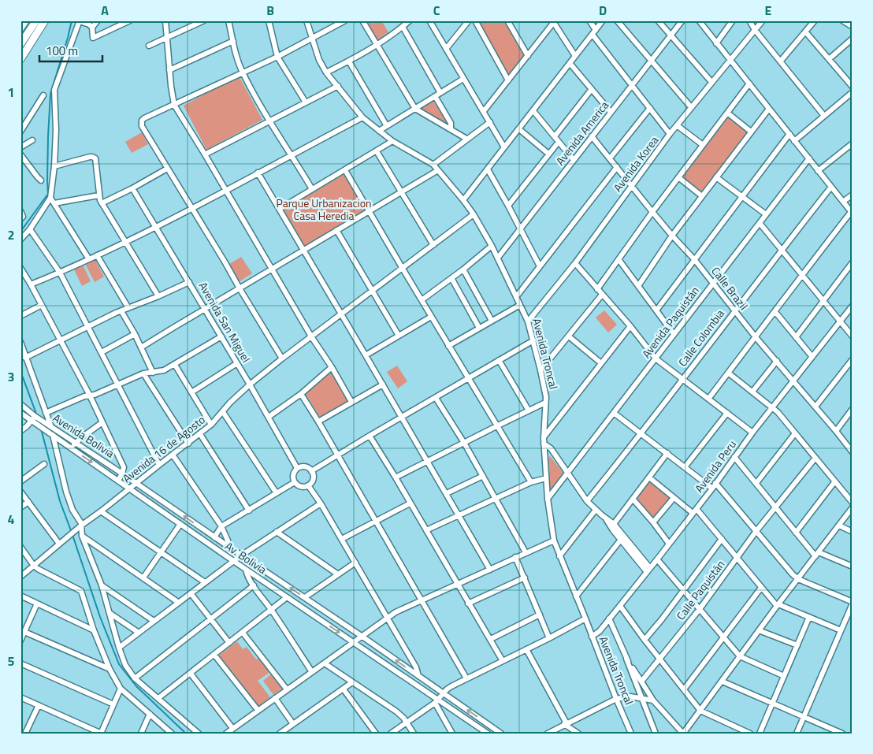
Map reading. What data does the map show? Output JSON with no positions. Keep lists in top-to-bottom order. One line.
{"streets":{"street":["Avenida America","Avenida Korea","Calle Brazil","Avenida San Miguel","Avenida Paquistán","Calle Colombia","Avenida Troncal","Avenida Bolivia","Avenida 16 de Agosto","Avenida Peru","Av. Bolivia","Calle Paquistán"]},"crossings":[["Avenida America","Calle Brazil"],["Avenida America","Avenida Troncal"],["Avenida Korea","Calle Brazil"],["Avenida Korea","Avenida Troncal"],["Calle Brazil","Avenida Paquistán"],["Calle Brazil","Calle Colombia"],["Calle Brazil","Avenida Peru"],["Avenida San Miguel","Avenida 16 de Agosto"],["Avenida Paquistán","Avenida Troncal"],["Avenida Troncal","Avenida 16 de Agosto"],["Avenida Troncal","Avenida Peru"],["Avenida Bolivia","Avenida 16 de Agosto"],["Avenida Bolivia","Av. Bolivia"],["Avenida 16 de Agosto","Av. Bolivia"]],"parks":["Parque Urbanizacion Casa Heredia"],"scale_bar":"100 m","grid":{"columns":["A","B","C","D","E"],"rows":["1","2","3","4","5"]}}
